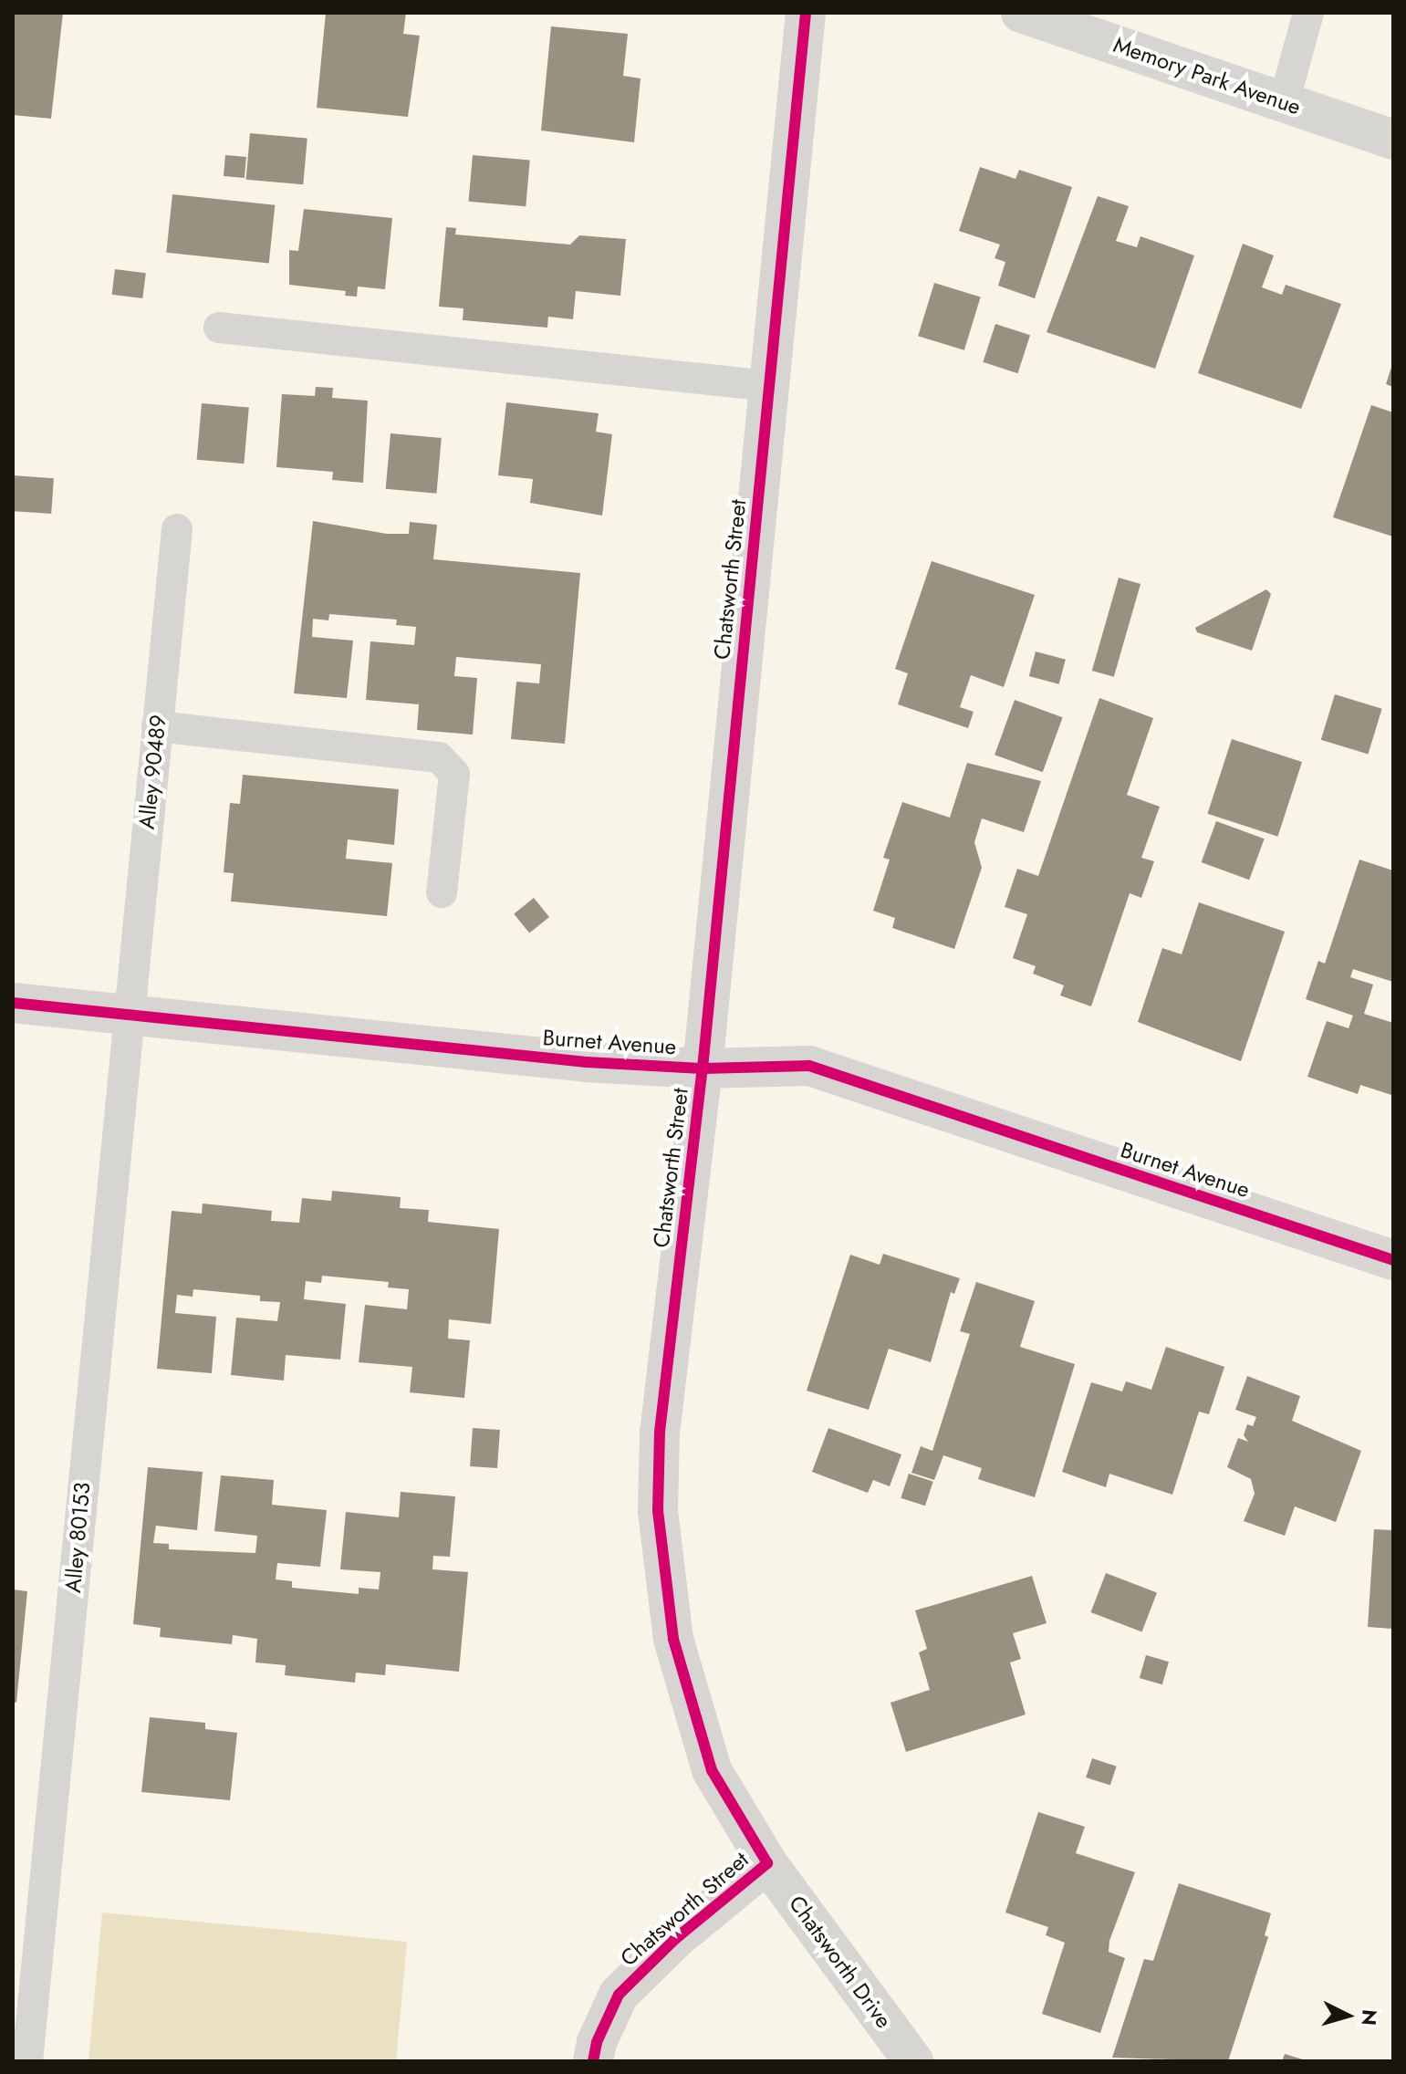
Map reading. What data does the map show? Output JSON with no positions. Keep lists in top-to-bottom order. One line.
{"streets":{"main road":["Memory Park Avenue","Chatsworth Street","Burnet Avenue","Chatsworth Drive"],"lane":["Alley 90489","Alley 80153"]},"crossings":[["Chatsworth Street","Burnet Avenue"],["Chatsworth Street","Chatsworth Drive"],["Alley 90489","Burnet Avenue"],["Alley 90489","Alley 80153"],["Burnet Avenue","Alley 80153"]],"north":"right"}
